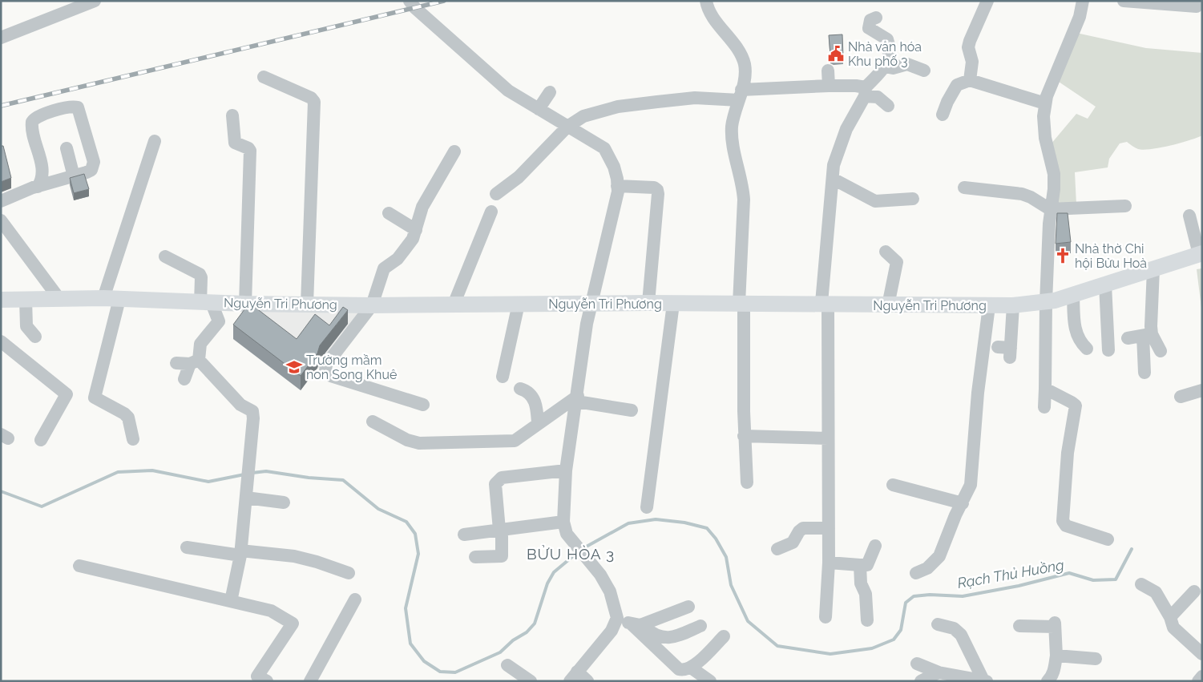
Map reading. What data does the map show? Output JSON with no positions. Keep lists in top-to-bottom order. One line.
{"streets":{"main road":["Nguyễn Tri Phương"]},"districts":["BỬU HÒA 3"],"water":["Rạch Thủ Huồng"],"places":{"public building":["Nhà văn hóa Khu phố 3"],"church":["Nhà thờ Chi hội Bửu Hoà"],"school or university":["Trường mầm non Song Khuê"]}}
